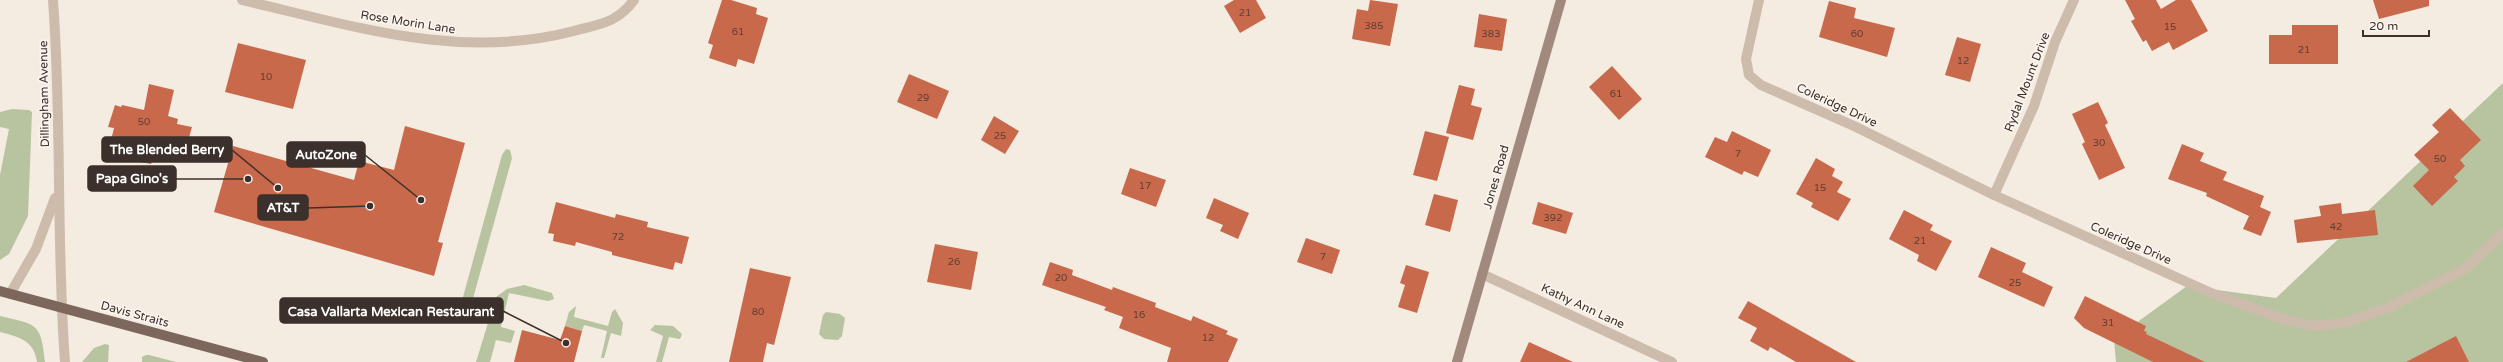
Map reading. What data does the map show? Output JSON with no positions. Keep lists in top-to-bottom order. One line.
{"streets":{"main road":["Jones Road","Davis Straits"],"street":["Rose Morin Lane","Rydal Mount Drive","Dillingham Avenue","Coleridge Drive","Kathy Ann Lane"]},"crossings":[["Rydal Mount Drive","Coleridge Drive"],["Dillingham Avenue","Davis Straits"],["Jones Road","Kathy Ann Lane"]],"places":["Papa Gino's","The Blended Berry","AutoZone","AT&T","Casa Vallarta Mexican Restaurant"],"house_numbers":["21","385","15","61","383","60","21","12","10","61","29","50","25","30","7","50","17","15","392","42","72","21","7","26","20","25","80","16","31","12"],"scale_bar":"20 m"}
